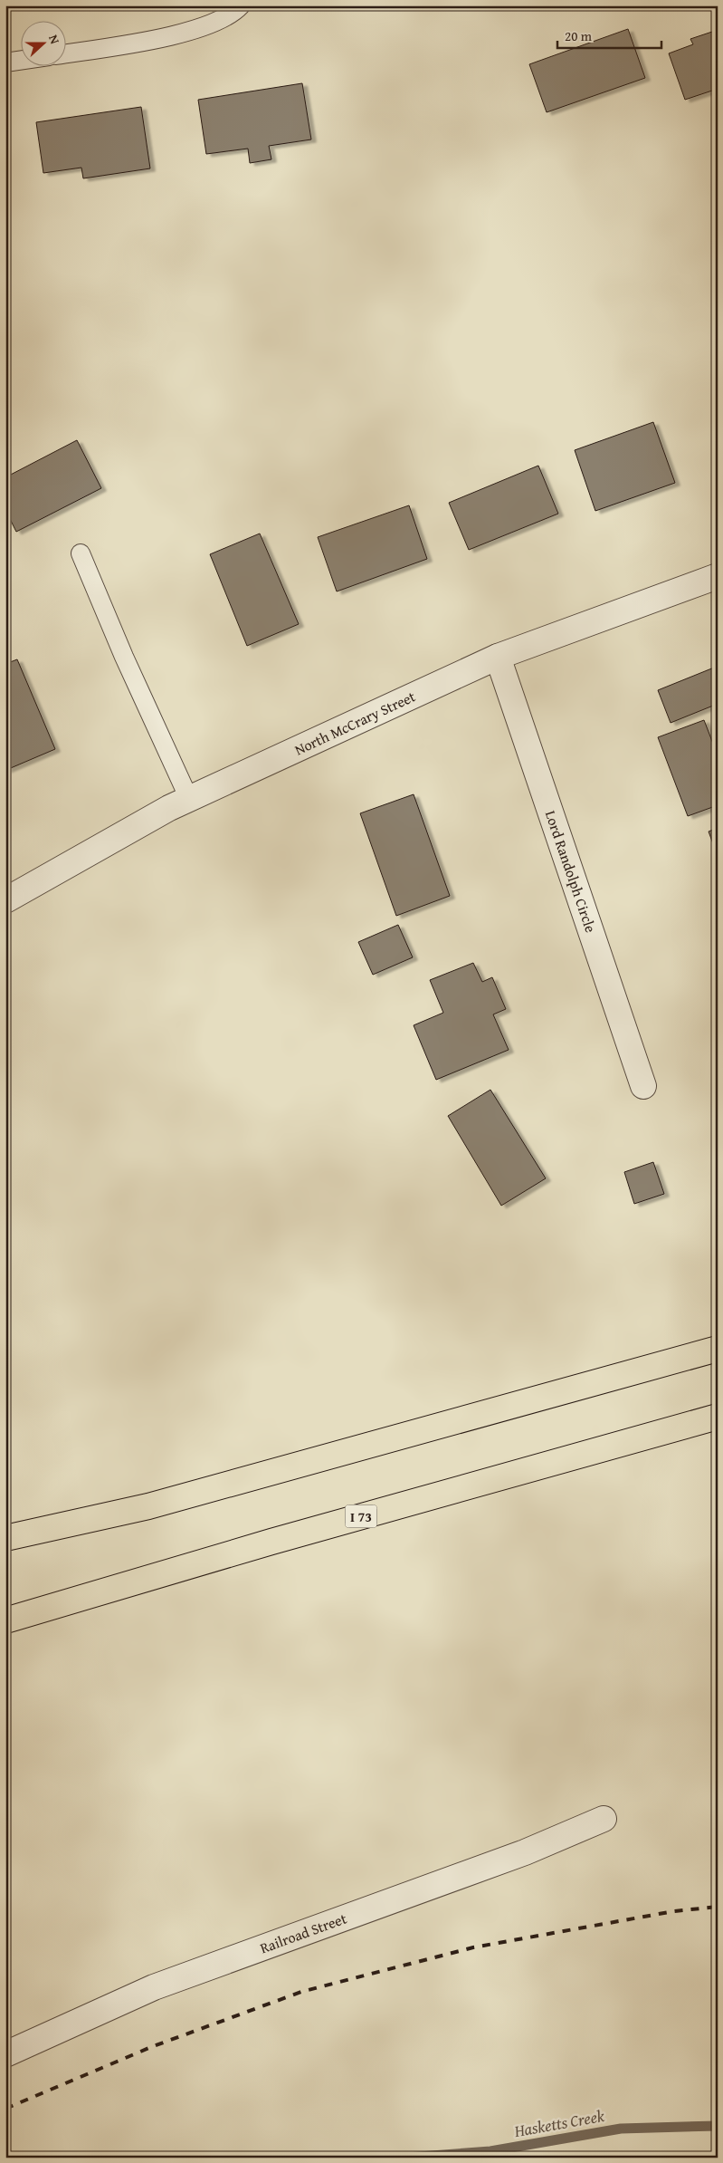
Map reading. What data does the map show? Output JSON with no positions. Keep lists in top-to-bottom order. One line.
{"streets":{"highway":["I 73"],"street":["North McCrary Street","Lord Randolph Circle","Railroad Street"]},"crossings":[["North McCrary Street","Lord Randolph Circle"]],"water":["Hasketts Creek"],"scale_bar":"20 m","north":"right"}
